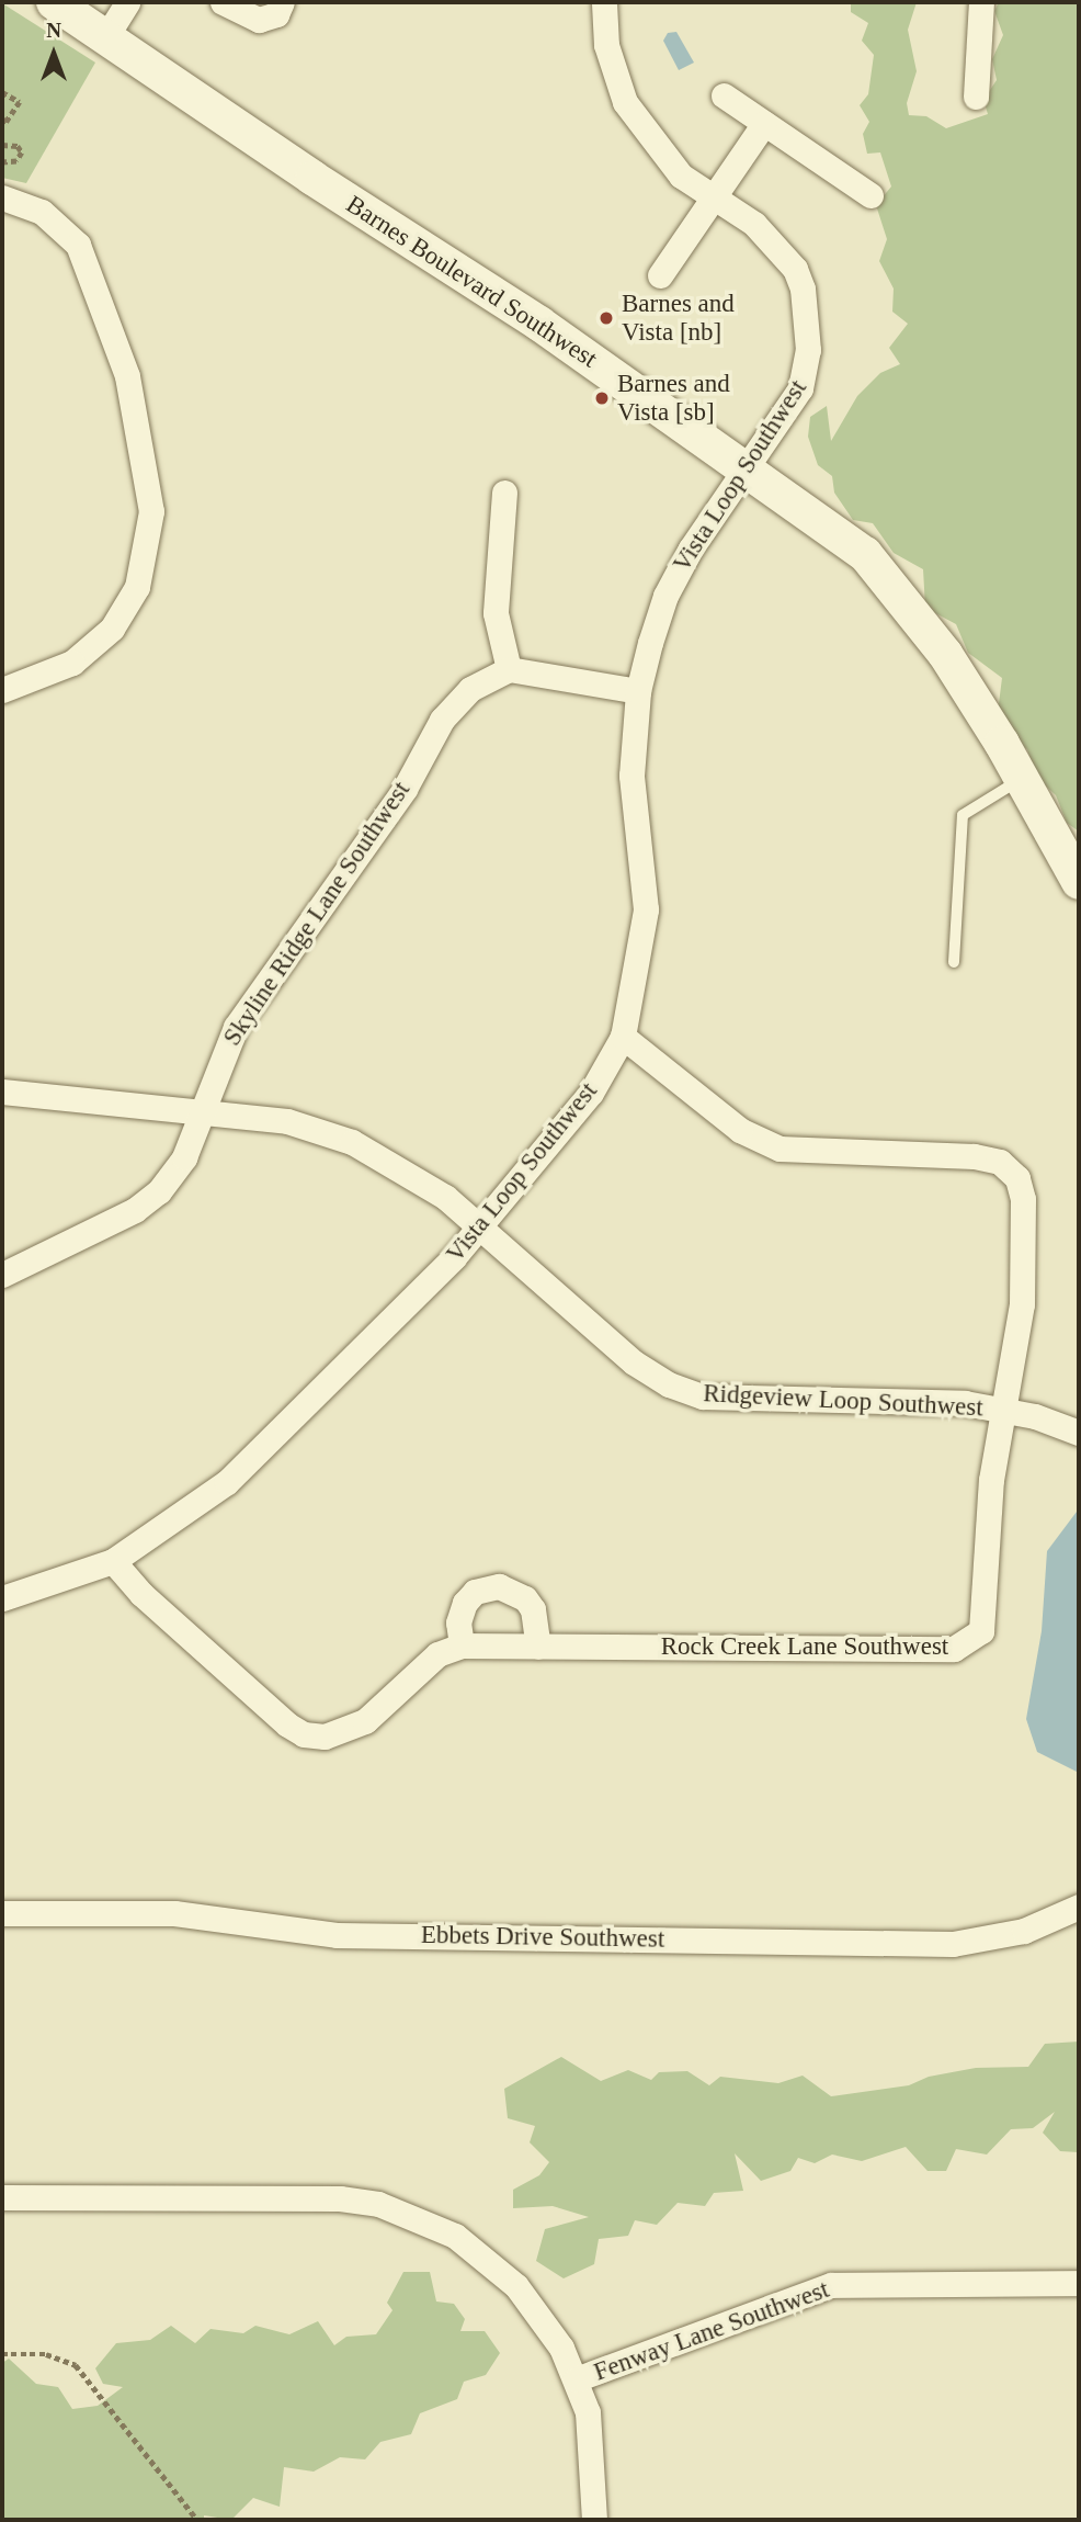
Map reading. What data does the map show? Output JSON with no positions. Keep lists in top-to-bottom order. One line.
{"streets":{"street":["Barnes Boulevard Southwest","Vista Loop Southwest","Skyline Ridge Lane Southwest","Ridgeview Loop Southwest","Rock Creek Lane Southwest","Ebbets Drive Southwest","Fenway Lane Southwest"]},"crossings":[["Barnes Boulevard Southwest","Vista Loop Southwest"],["Vista Loop Southwest","Ridgeview Loop Southwest"],["Vista Loop Southwest","Rock Creek Lane Southwest"],["Skyline Ridge Lane Southwest","Ridgeview Loop Southwest"],["Ridgeview Loop Southwest","Rock Creek Lane Southwest"]],"places":["Barnes and Vista [nb]","Barnes and Vista [sb]"],"north":"top"}
